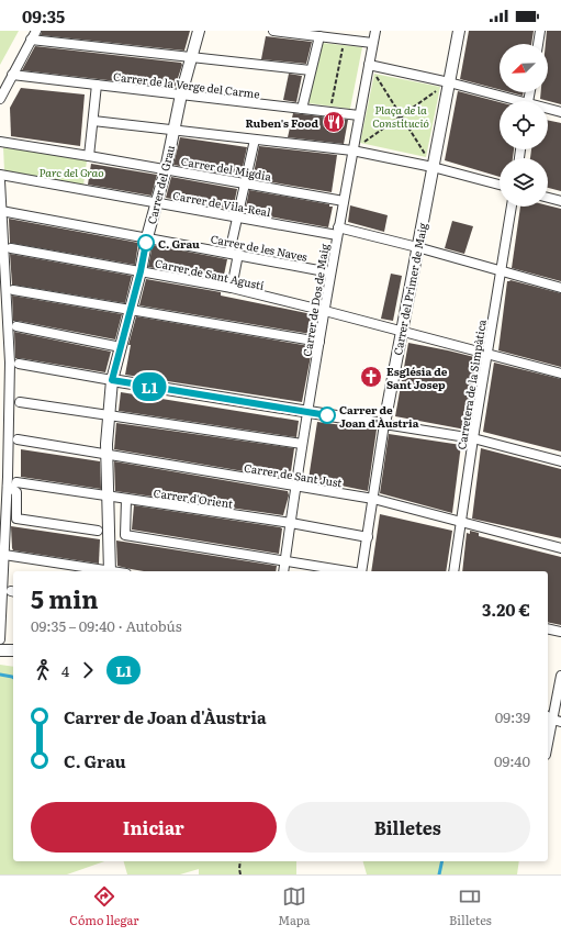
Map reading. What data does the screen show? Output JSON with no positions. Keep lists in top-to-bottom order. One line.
{"streets":{"street":["Carrer de la Verge del Carme","Carrer del Migdia","Carrer del Grau","Carrer de Vila-Real","Carrer de les Naves","Carrer de Sant Agustí","Carrer del Primer de Maig","Carrer de Dos de Maig","Carretera de la Simpàtica","Carrer de Sant Just","Carrer d'Orient"]},"crossings":[["Carrer de la Verge del Carme","Carrer del Grau"],["Carrer de la Verge del Carme","Carrer de Dos de Maig"],["Carrer del Migdia","Carrer del Grau"],["Carrer del Migdia","Carrer de Dos de Maig"],["Carrer del Grau","Carrer de Vila-Real"],["Carrer del Grau","Carrer de les Naves"],["Carrer del Grau","Carrer de Sant Agustí"],["Carrer del Grau","Carrer de Sant Just"],["Carrer del Grau","Carrer d'Orient"],["Carrer de Vila-Real","Carrer del Primer de Maig"],["Carrer de Vila-Real","Carrer de Dos de Maig"],["Carrer de Vila-Real","Carretera de la Simpàtica"],["Carrer de les Naves","Carrer de Dos de Maig"],["Carrer de Sant Agustí","Carrer del Primer de Maig"],["Carrer de Sant Agustí","Carrer de Dos de Maig"],["Carrer de Sant Agustí","Carretera de la Simpàtica"],["Carrer del Primer de Maig","Carrer de Sant Just"],["Carrer del Primer de Maig","Carrer d'Orient"],["Carrer de Dos de Maig","Carrer de Sant Just"],["Carrer de Dos de Maig","Carrer d'Orient"],["Carretera de la Simpàtica","Carrer de Sant Just"]],"parks":["Plaça de la Constitució","Parc del Grao"],"places":{"restaurant":["Ruben's Food"],"other":["C. Grau","Carrer de Joan d'Àustria"],"church":["Església de Sant Josep"]},"lines":["bus line L1"],"north":"bottom left","page":{"status":"09:35","on_map":"L1","heading":["5 min","09:35 – 09:40 · Autobús","3.20 €"],"legs":["4","L1"],"list":[{"name":"Carrer de Joan d'Àustria","value":"09:39"},{"name":"C. Grau","value":"09:40"}],"buttons":["Iniciar","Billetes"],"tabs":["Cómo llegar","Mapa","Billetes"]}}
